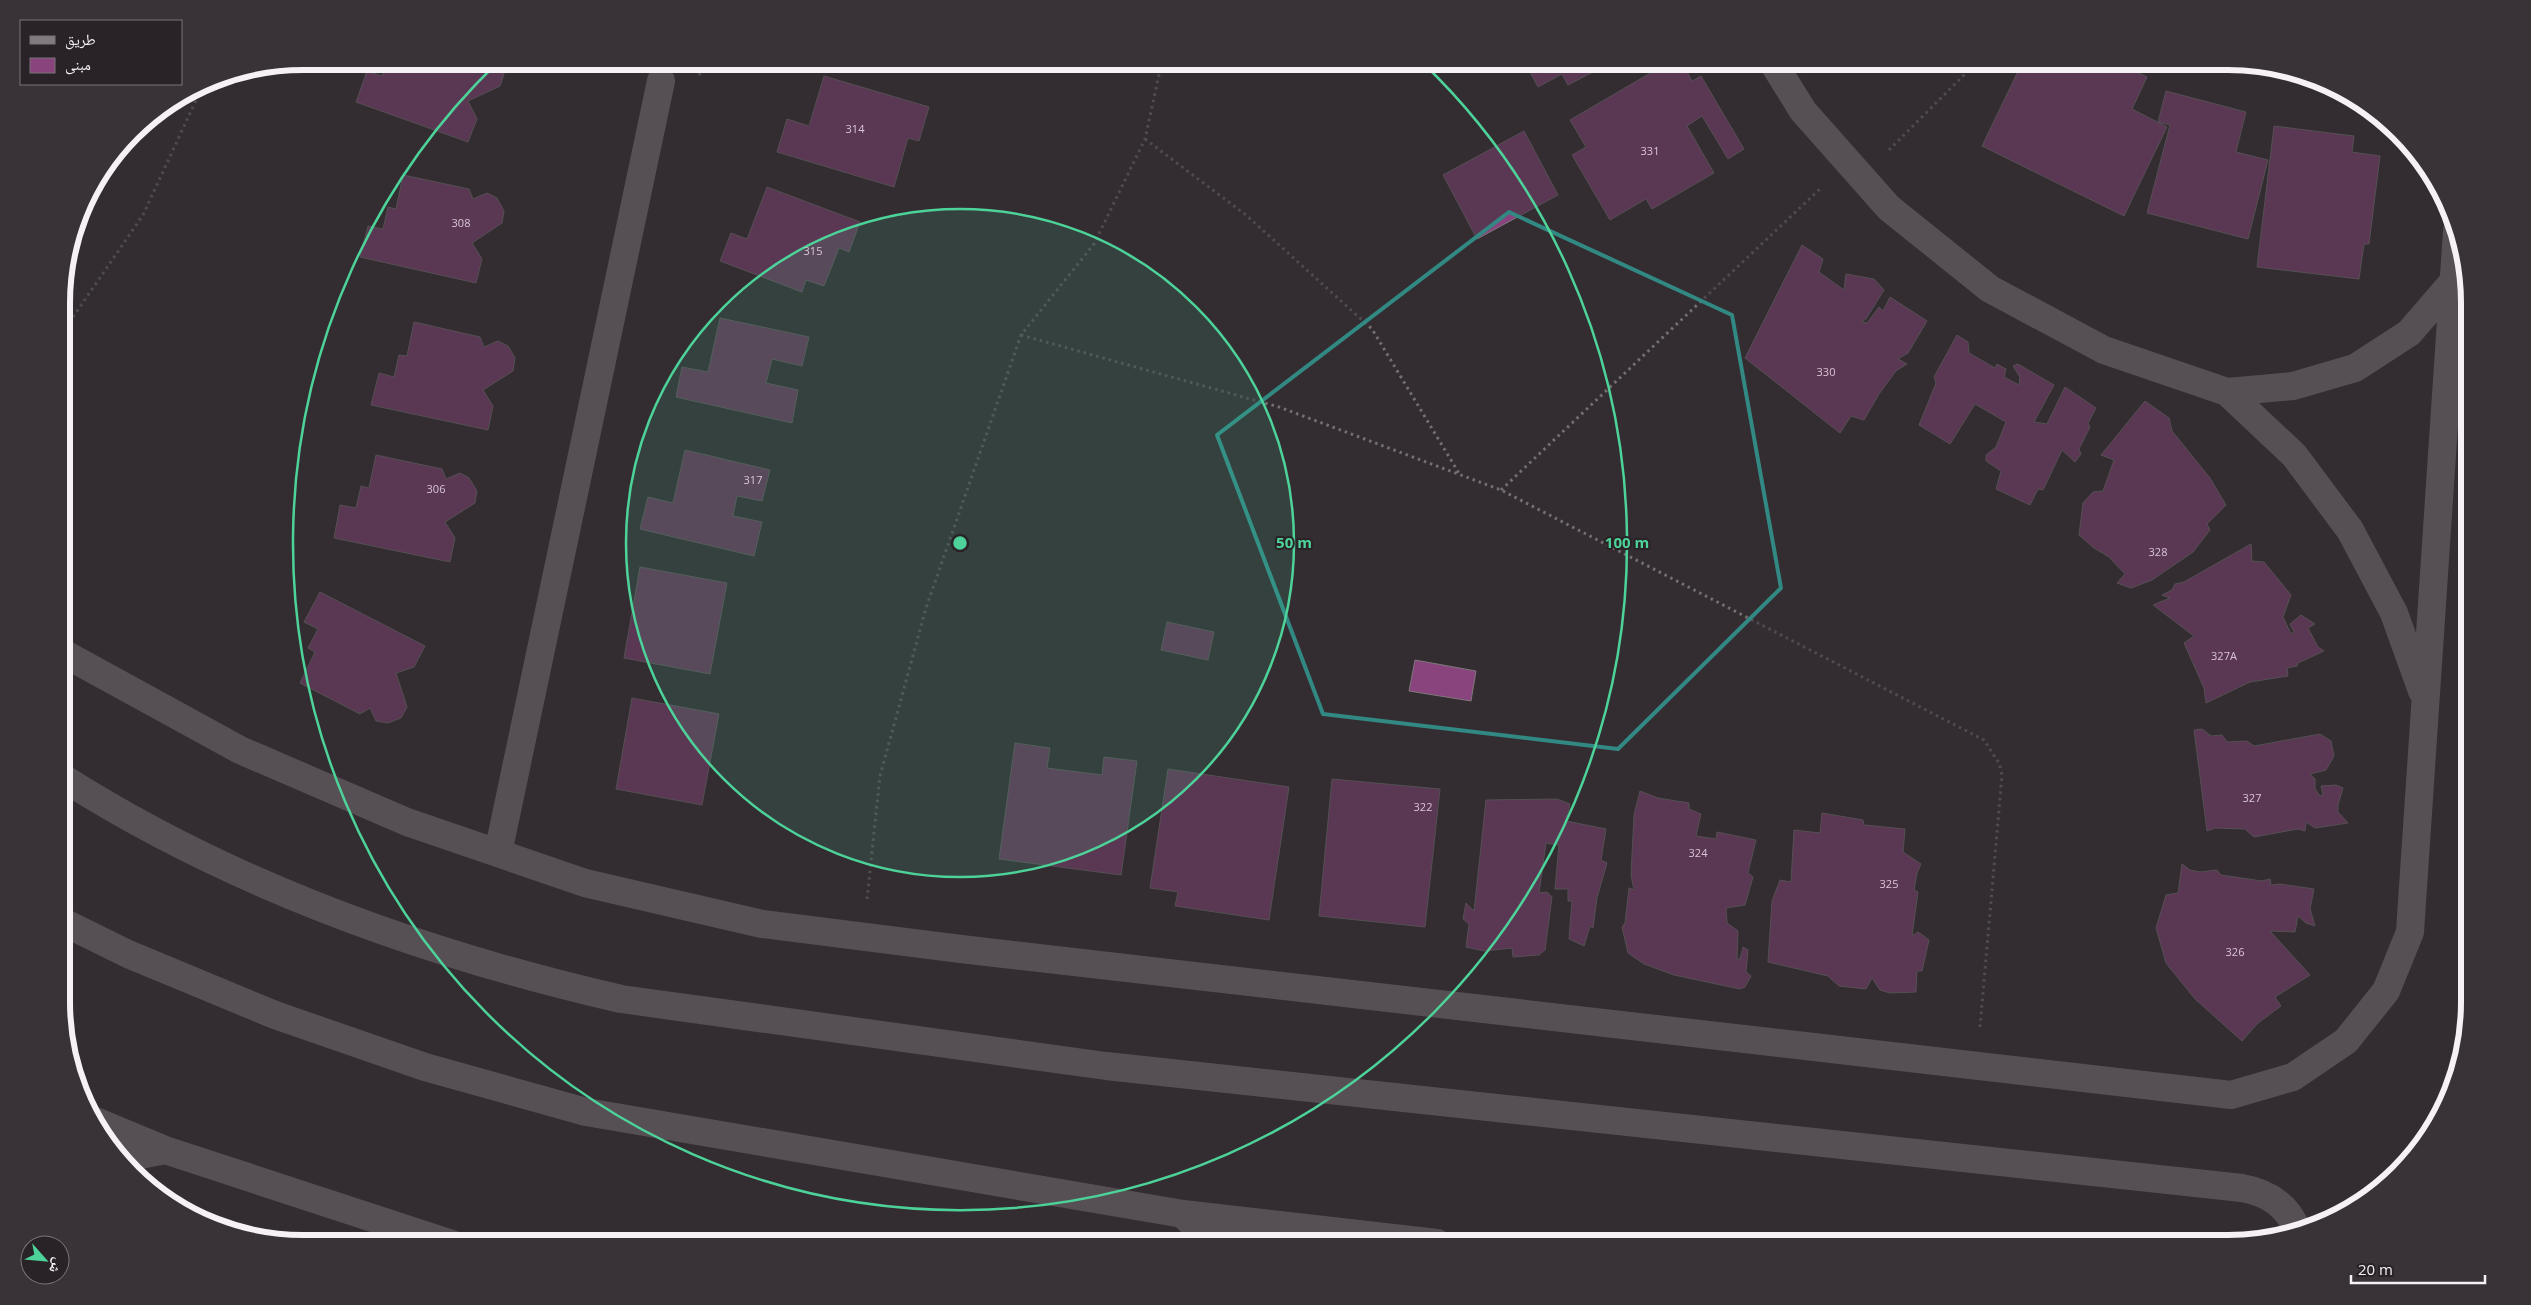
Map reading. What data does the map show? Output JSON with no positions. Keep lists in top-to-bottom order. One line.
{"house_numbers":["314","331","308","315","330","317","306","328","327A","327","322","324","325","326"],"legend":["طريق","مبنى"],"scale_bar":"20 m","north":"bottom right","rings":["50 m","100 m"]}
